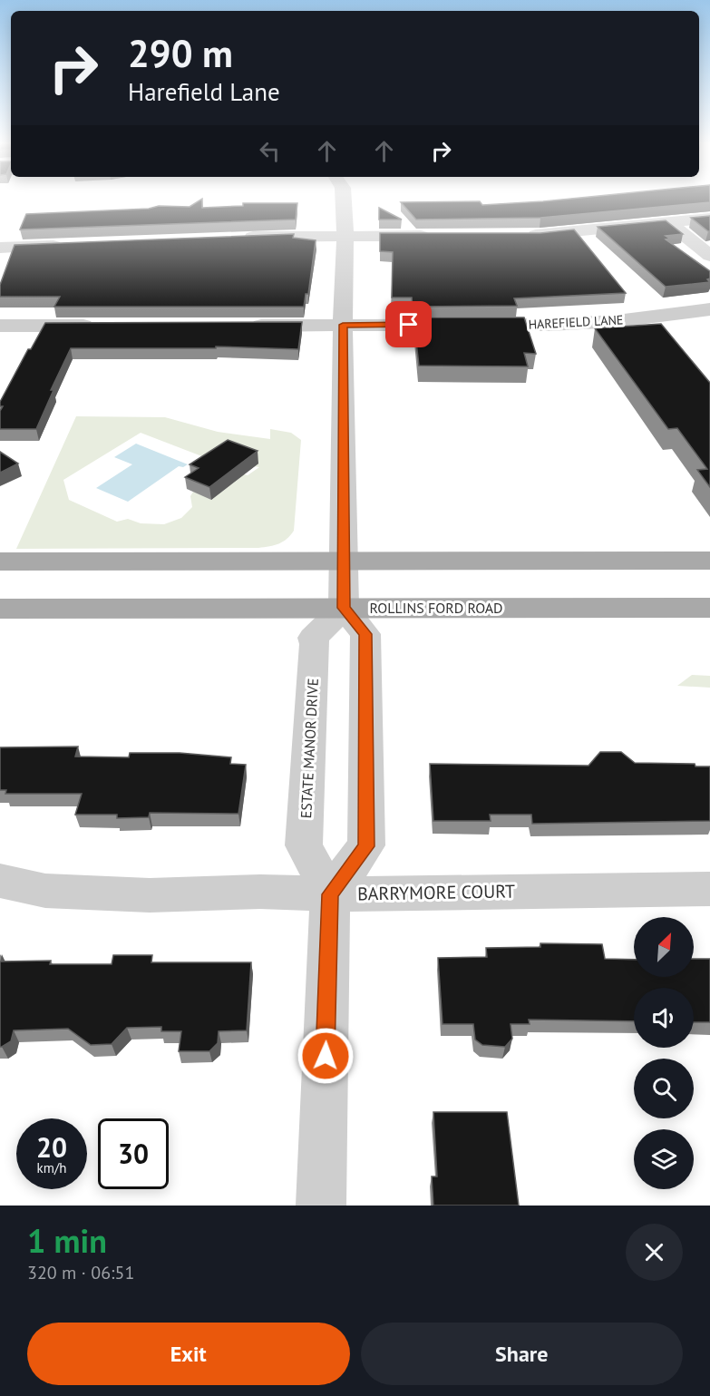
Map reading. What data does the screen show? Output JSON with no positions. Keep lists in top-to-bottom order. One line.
{"streets":{"main road":["ROLLINS FORD ROAD"],"street":["HAREFIELD LANE","ESTATE MANOR DRIVE","BARRYMORE COURT"]},"crossings":[["ROLLINS FORD ROAD","ESTATE MANOR DRIVE"],["ESTATE MANOR DRIVE","BARRYMORE COURT"]],"north":"top right","page":{"turn":["290 m","Harefield Lane"],"speed":"20 km/h","limit":"30","heading":["1 min","320 m · 06:51"],"buttons":["Exit","Share"]}}
